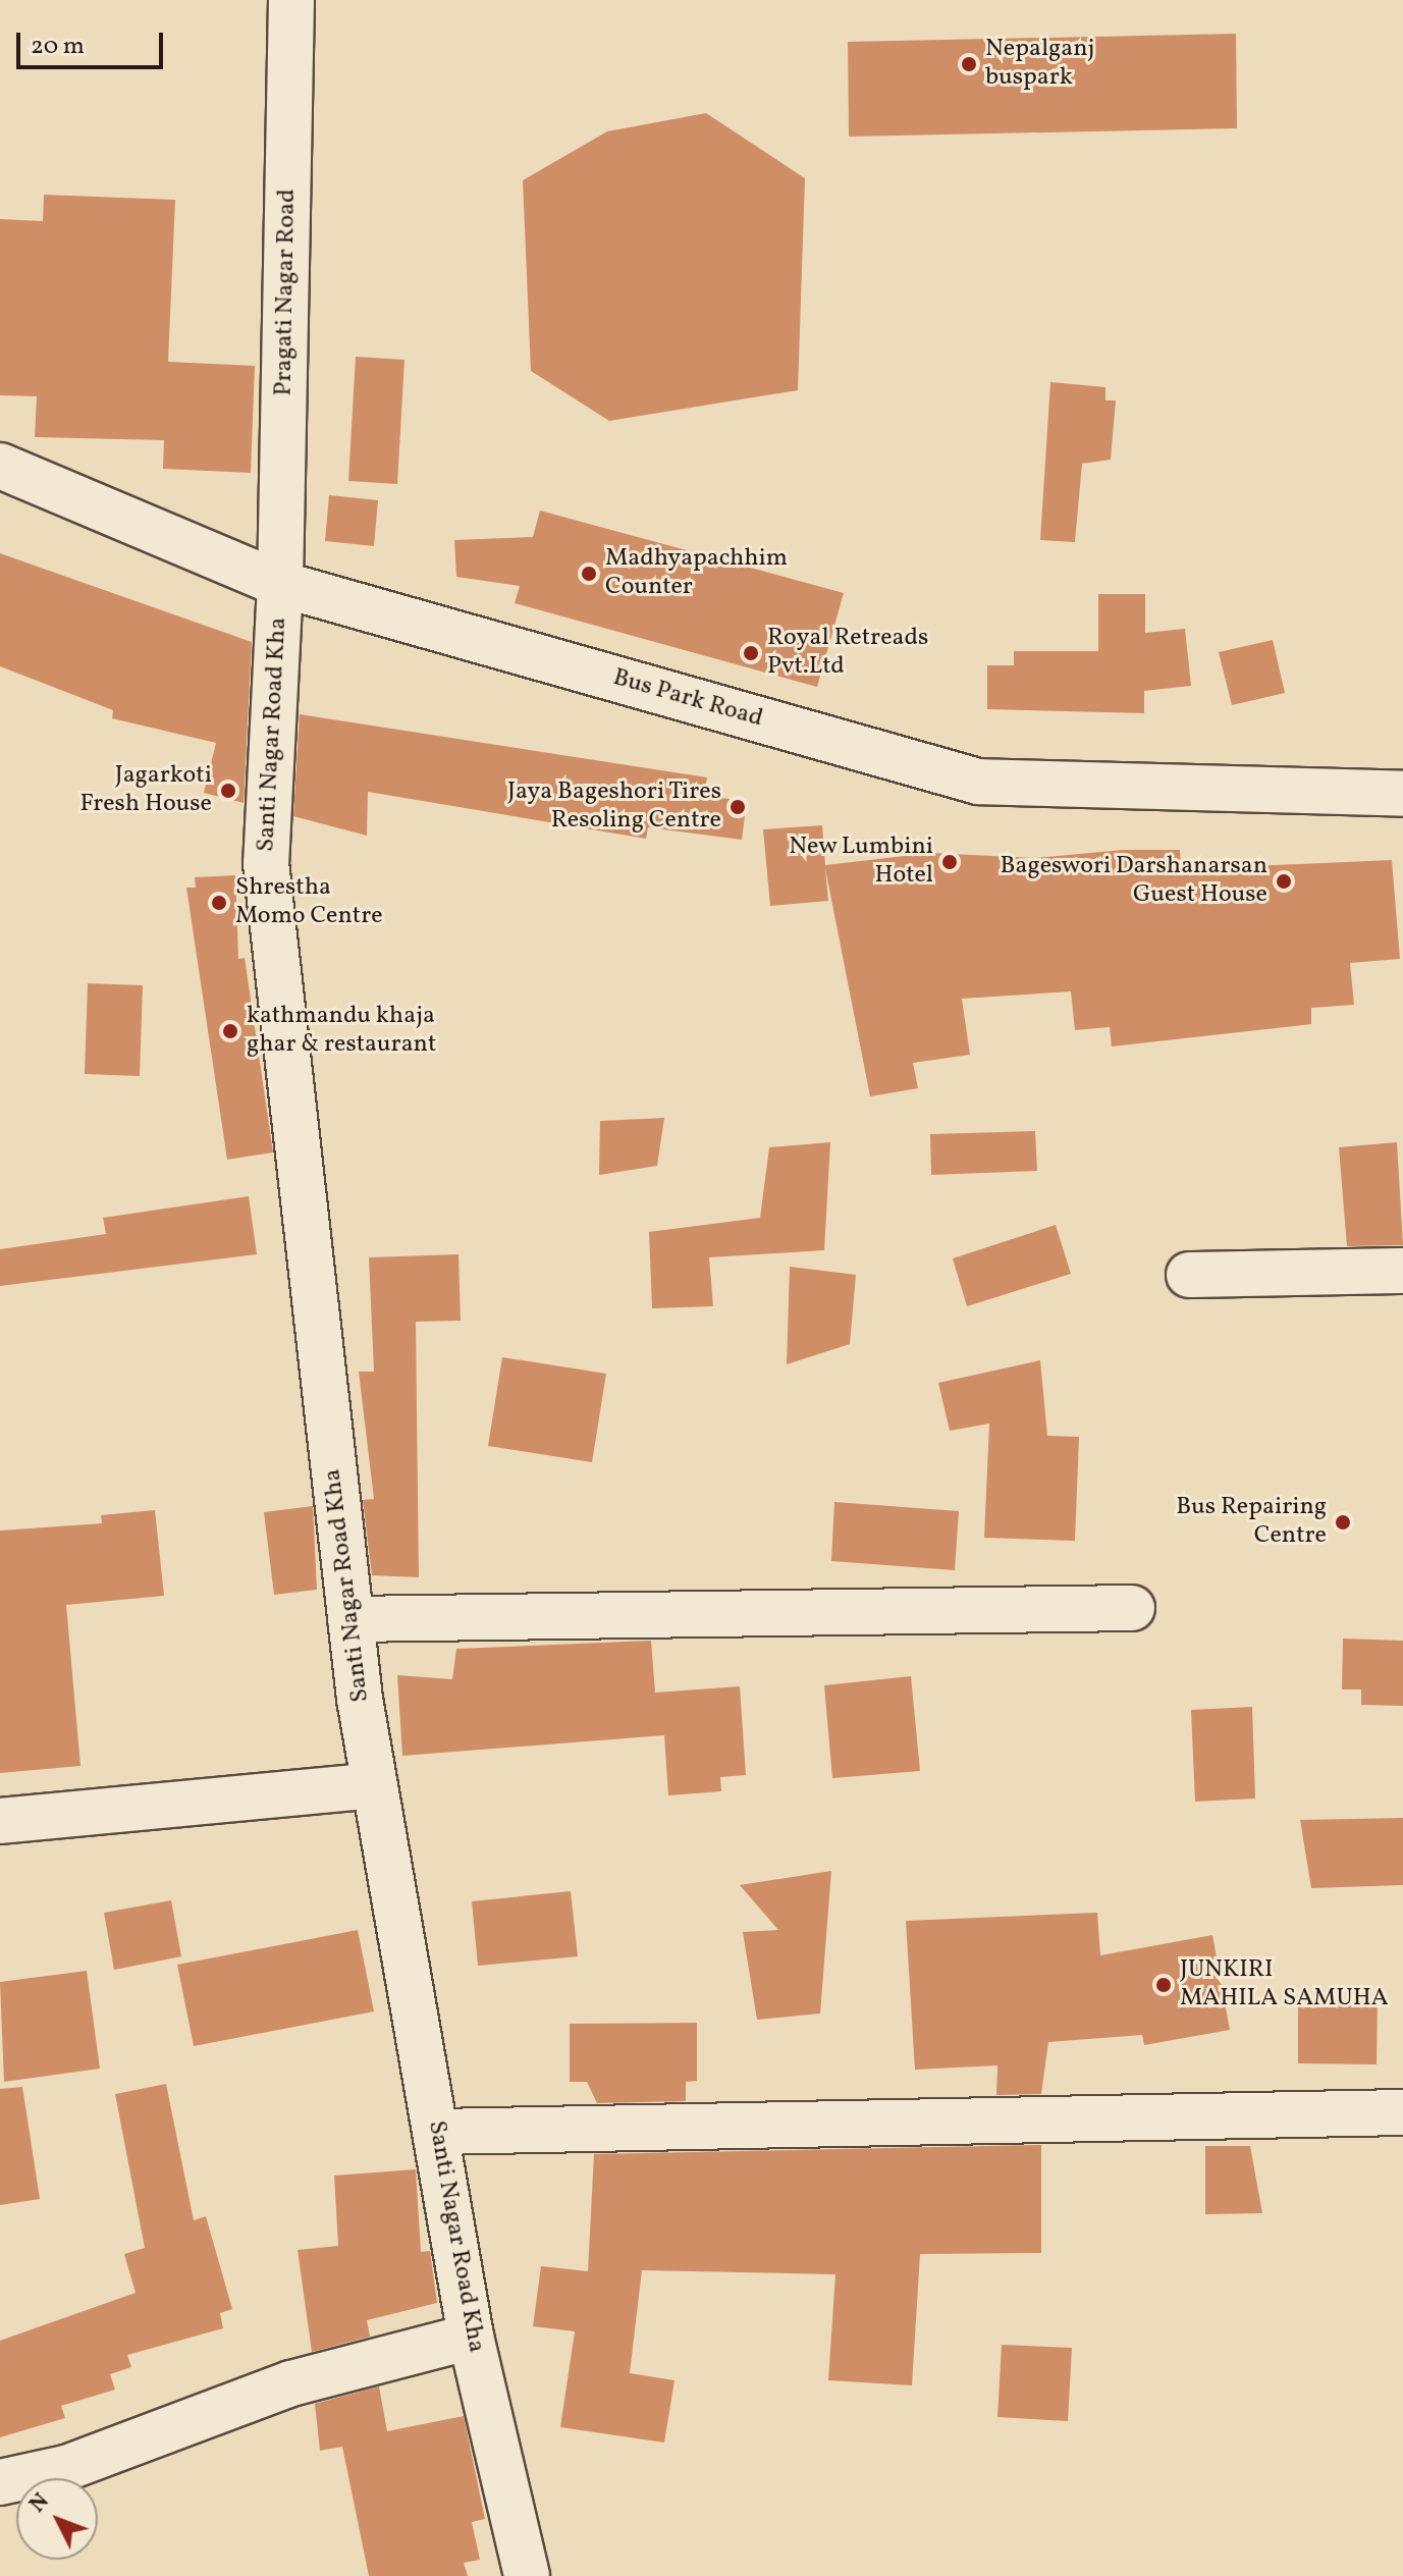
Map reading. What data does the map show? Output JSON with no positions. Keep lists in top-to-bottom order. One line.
{"streets":{"street":["Pragati Nagar Road","Bus Park Road","Santi Nagar Road Kha"]},"crossings":[["Pragati Nagar Road","Bus Park Road"],["Pragati Nagar Road","Santi Nagar Road Kha"],["Bus Park Road","Santi Nagar Road Kha"]],"places":["Nepalganj buspark","Madhyapachhim Counter","Royal Retreads Pvt.Ltd","Jagarkoti Fresh House","Jaya Bageshori Tires Resoling Centre","New Lumbini Hotel","Bageswori Darshanarsan Guest House","Shrestha Momo Centre","kathmandu khaja ghar & restaurant","Bus Repairing Centre","JUNKIRI MAHILA SAMUHA"],"scale_bar":"20 m","north":"top left"}
